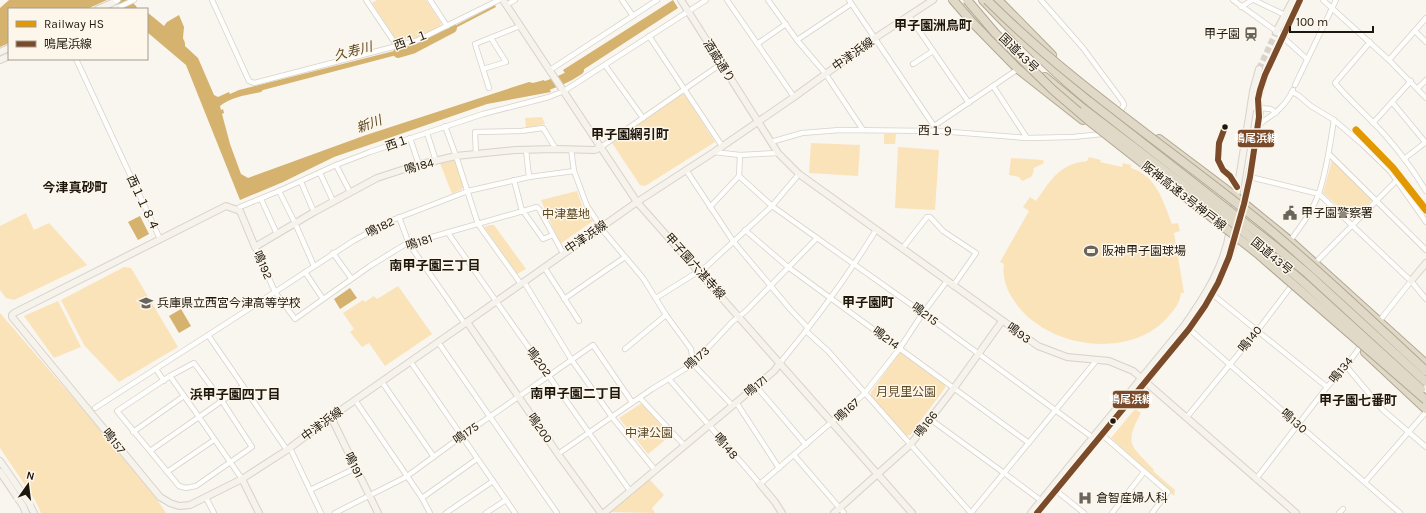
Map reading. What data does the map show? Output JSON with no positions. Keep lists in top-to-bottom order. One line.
{"streets":{"highway":["国道43号","阪神高速3号神戸線"],"street":["西１１","中津浜線","酒蔵通り","西１９","西１","鳴184","西１１８４","鳴182","鳴181","鳴192","甲子園六湛寺線","鳴215","鳴93","鳴214","鳴140","鳴173","鳴202","鳴134","鳴171","鳴167","鳴130","鳴166","鳴200","鳴175","鳴157","鳴148","鳴191"]},"crossings":[["国道43号","阪神高速3号神戸線"],["中津浜線","酒蔵通り"],["中津浜線","甲子園六湛寺線"],["中津浜線","鳴93"],["中津浜線","鳴202"],["中津浜線","鳴200"],["中津浜線","鳴157"],["中津浜線","鳴191"],["酒蔵通り","西１"],["酒蔵通り","鳴93"],["西１９","鳴93"],["西１","鳴192"],["西１","甲子園六湛寺線"],["鳴184","鳴192"],["鳴184","甲子園六湛寺線"],["西１１８４","鳴157"],["鳴182","鳴192"],["鳴181","鳴192"],["鳴181","鳴202"],["甲子園六湛寺線","鳴173"],["甲子園六湛寺線","鳴171"],["甲子園六湛寺線","鳴167"],["甲子園六湛寺線","鳴166"],["鳴215","鳴173"],["鳴215","鳴171"],["鳴215","鳴167"],["鳴215","鳴166"],["鳴93","鳴140"],["鳴93","鳴134"],["鳴93","鳴171"],["鳴93","鳴167"],["鳴93","鳴166"],["鳴214","鳴173"],["鳴214","鳴171"],["鳴214","鳴167"],["鳴214","鳴166"],["鳴140","鳴130"],["鳴173","鳴202"],["鳴173","鳴200"],["鳴173","鳴175"],["鳴173","鳴148"],["鳴202","鳴171"],["鳴202","鳴175"],["鳴134","鳴130"],["鳴171","鳴148"],["鳴167","鳴148"],["鳴200","鳴175"],["鳴175","鳴191"]],"districts":["甲子園洲鳥町","甲子園網引町","今津真砂町","南甲子園三丁目","甲子園町","南甲子園二丁目","浜甲子園四丁目","甲子園七番町"],"water":["久寿川","新川"],"parks":["中津墓地","月見里公園","中津公園"],"places":{"station":["甲子園"],"public building":["甲子園警察署"],"sports":["阪神甲子園球場"],"school or university":["兵庫県立西宮今津高等学校"],"hospital":["倉智産婦人科"]},"lines":["transit line 鳴尾浜線","rail line HS"],"legend":["Railway HS","鳴尾浜線"],"scale_bar":"100 m","north":"top"}
